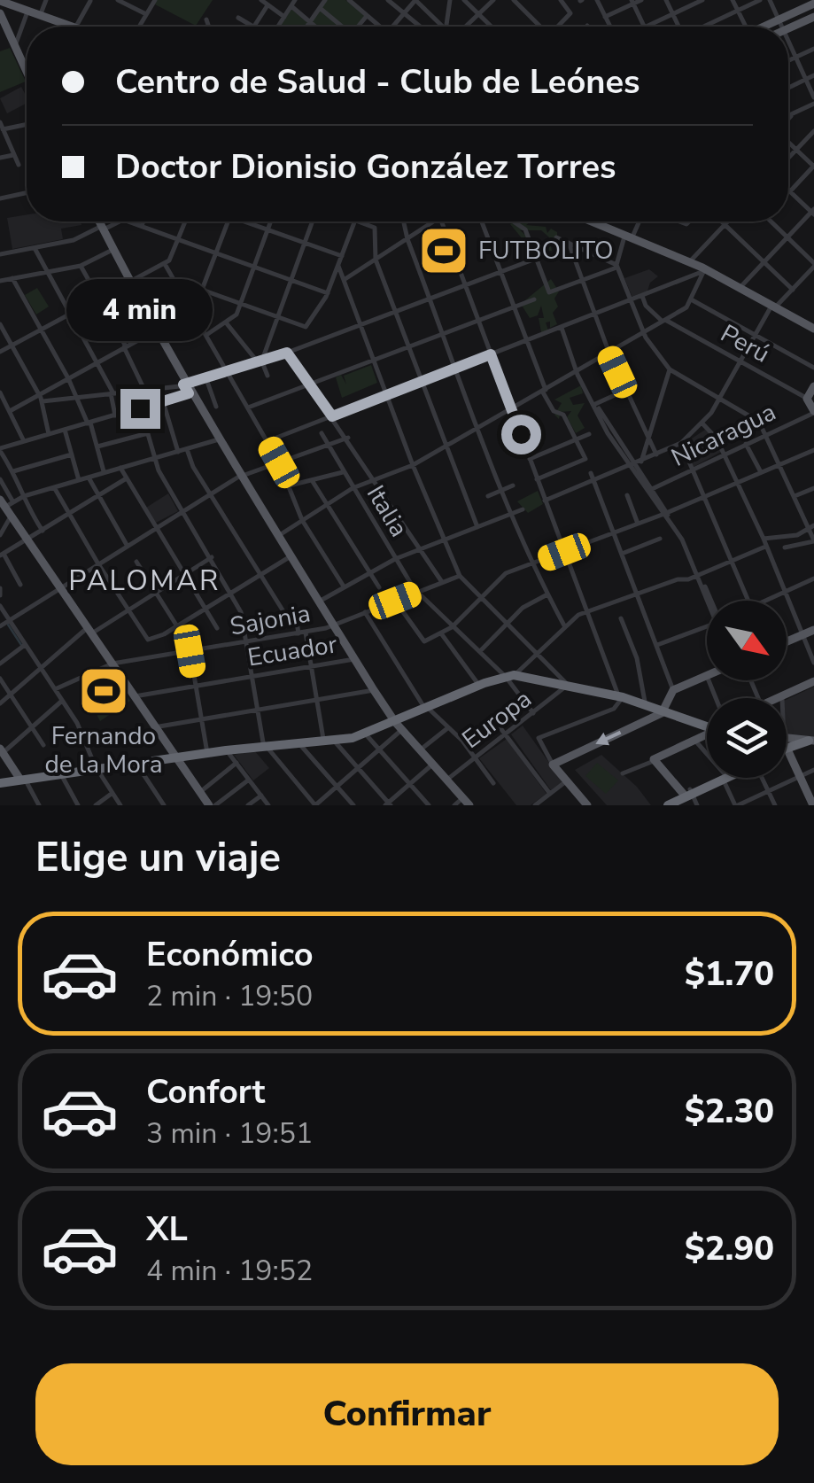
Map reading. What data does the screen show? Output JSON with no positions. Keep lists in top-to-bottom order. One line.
{"streets":{"street":["Perú","Nicaragua","Italia","Sajonia","Ecuador","Europa"]},"crossings":[["Italia","Sajonia"],["Italia","Europa"]],"districts":["PALOMAR"],"places":{"sports":["FUTBOLITO","Fernando de la Mora"]},"north":"bottom right","page":{"banner":["Centro de Salud - Club de Leónes","Doctor Dionisio González Torres"],"bubble":"4 min","heading":"Elige un viaje","list":[{"name":"Económico","note":"2 min · 19:50","value":"$1.70"},{"name":"Confort","note":"3 min · 19:51","value":"$2.30"},{"name":"XL","note":"4 min · 19:52","value":"$2.90"}],"buttons":"Confirmar"}}
